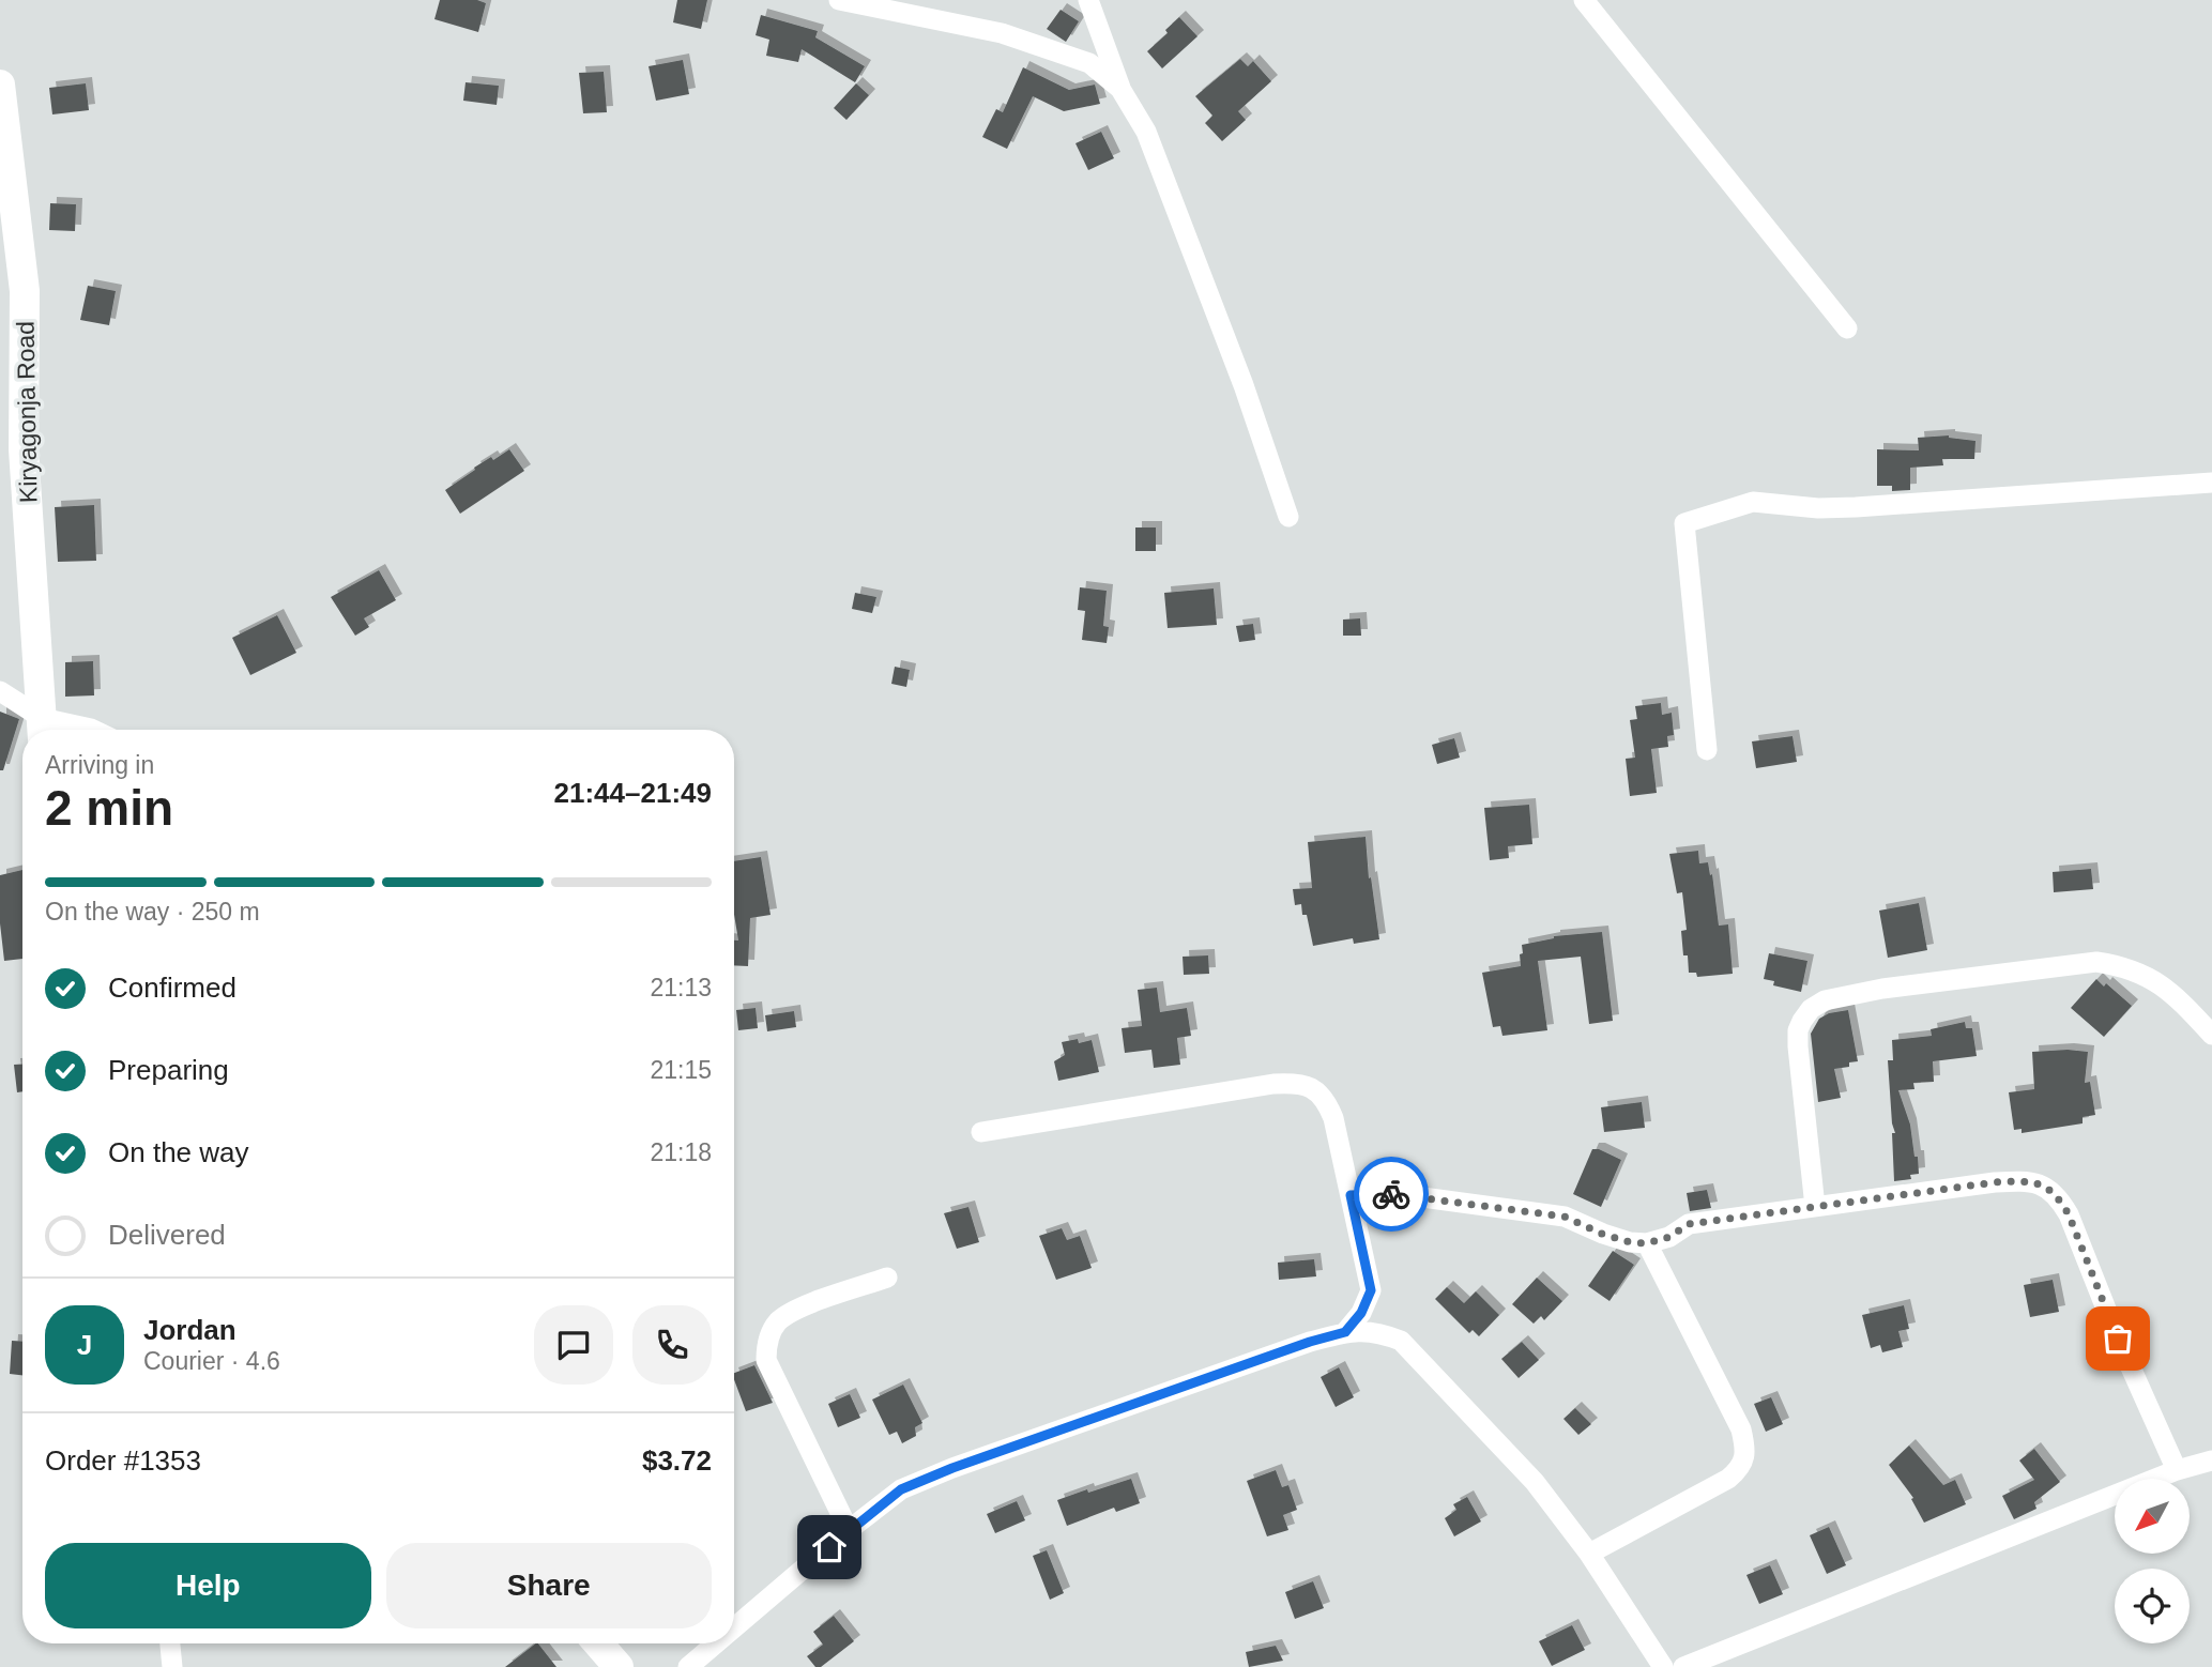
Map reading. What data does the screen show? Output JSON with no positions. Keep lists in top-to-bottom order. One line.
{"streets":{"street":["Kiryagonja Road"]},"north":"bottom left","page":{"heading":["2 min","Arriving in","21:44–21:49"],"panel":["Jordan","Courier · 4.6","Order #1353","$3.72"],"bar":"On the way · 250 m","list":[["Confirmed","21:13"],["Preparing","21:15"],["On the way","21:18"],"Delivered"],"round":"J","buttons":["Help","Share"]}}
